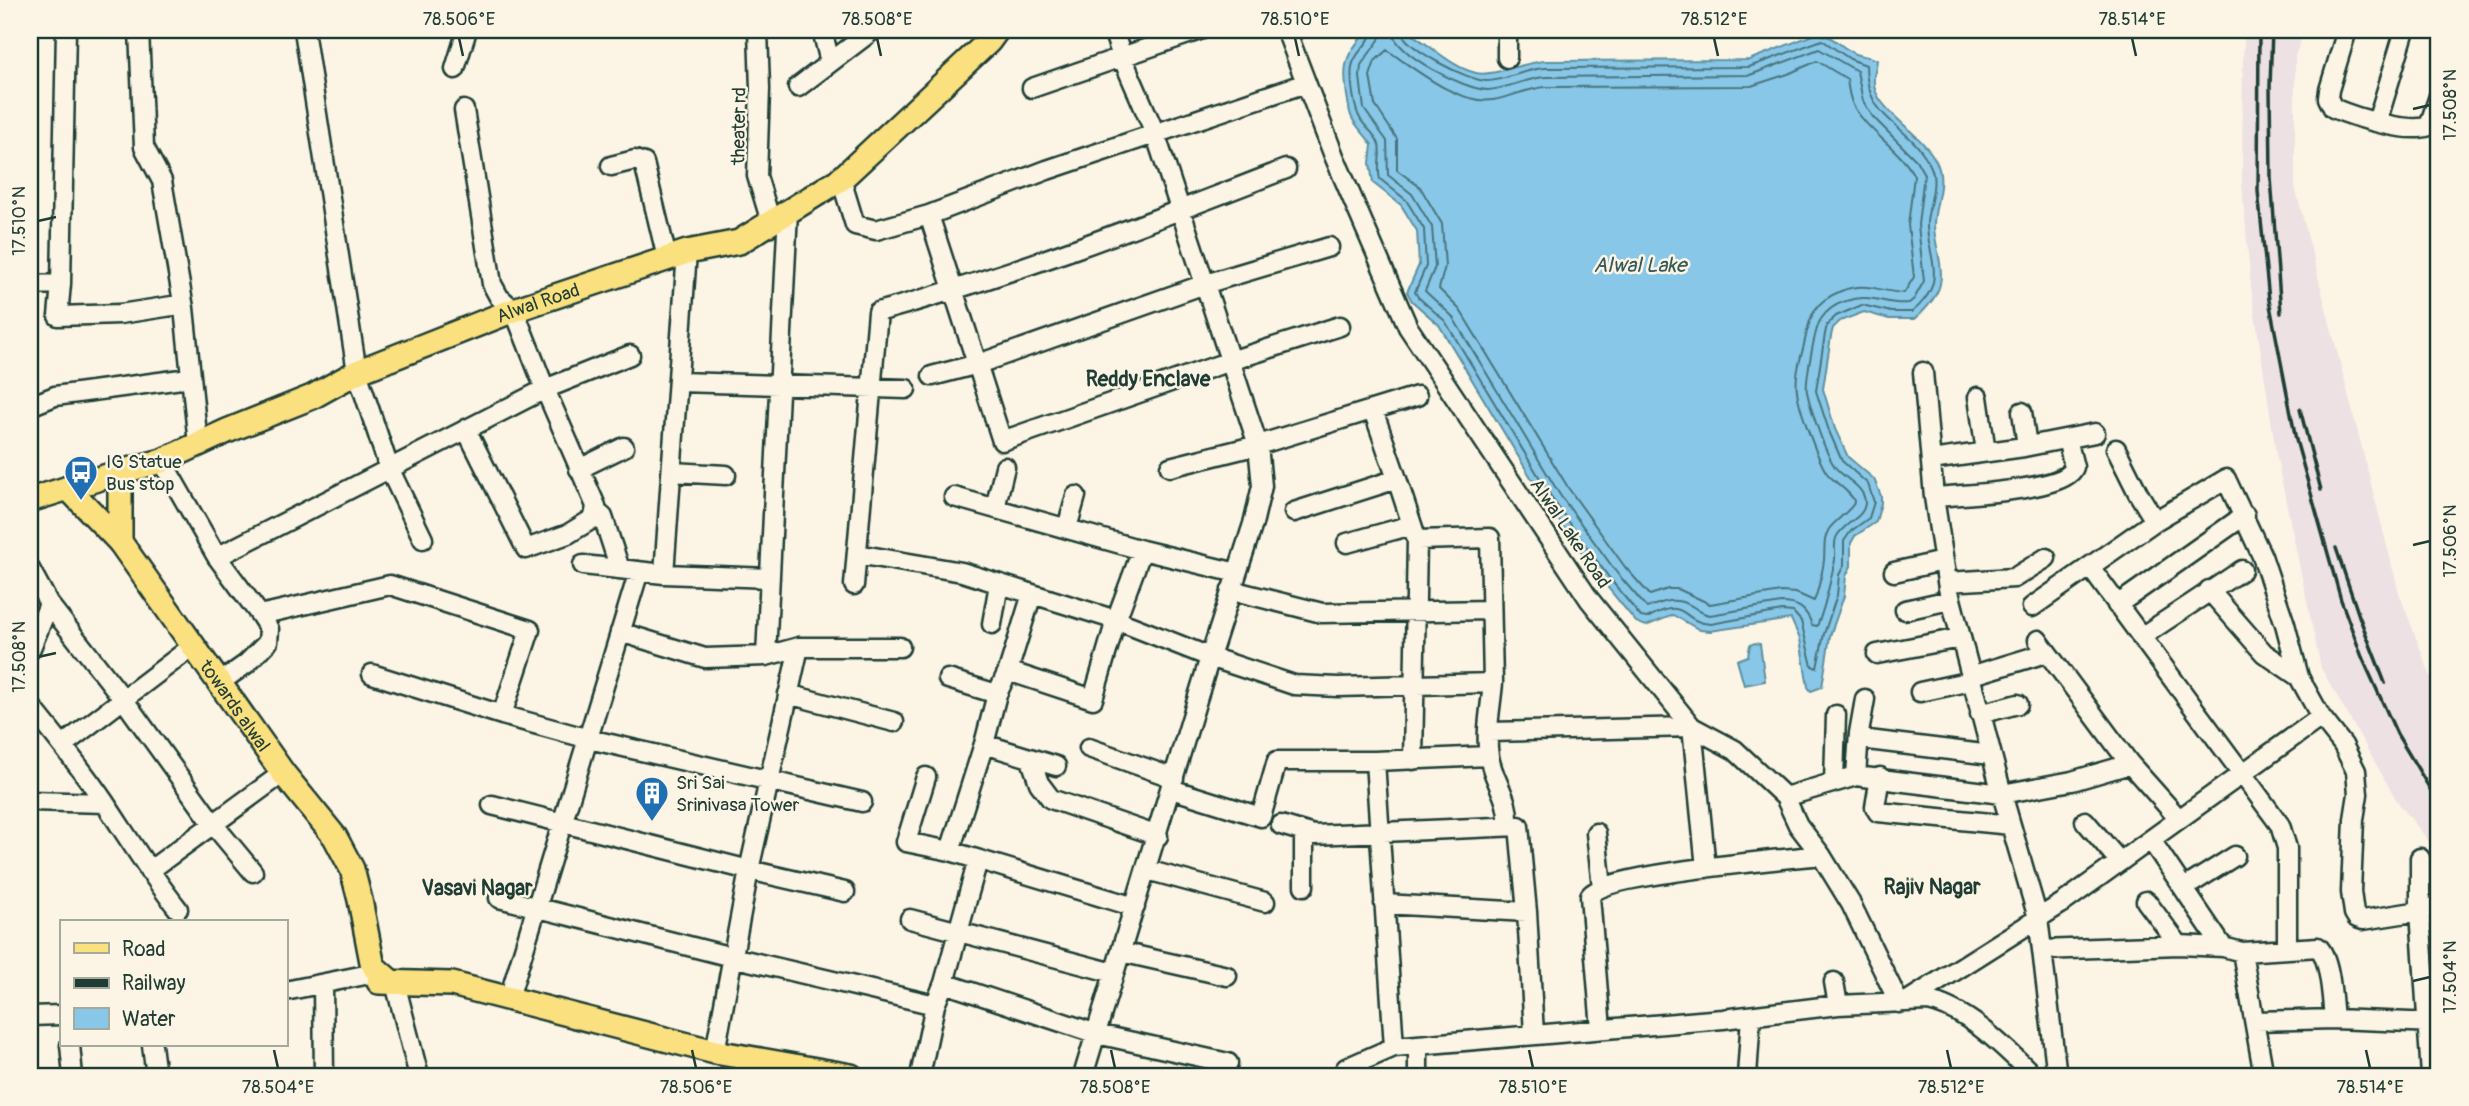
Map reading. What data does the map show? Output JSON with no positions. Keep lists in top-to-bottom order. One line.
{"streets":{"main road":["Alwal Road","towards alwal"],"street":["theater rd","Alwal Lake Road"]},"crossings":[["theater rd","Alwal Road"],["Alwal Road","towards alwal"]],"districts":["Reddy Enclave","Rajiv Nagar","Vasavi Nagar"],"water":["Alwal Lake"],"places":{"bus stop":["IG Statue Bus stop"],"building":["Sri Sai Srinivasa Tower"]},"legend":["Road","Railway","Water"],"coordinates":["78.506°E","78.508°E","78.510°E","78.512°E","78.514°E","17.508°N","17.510°N","17.506°N","17.504°N","78.504°E"]}
